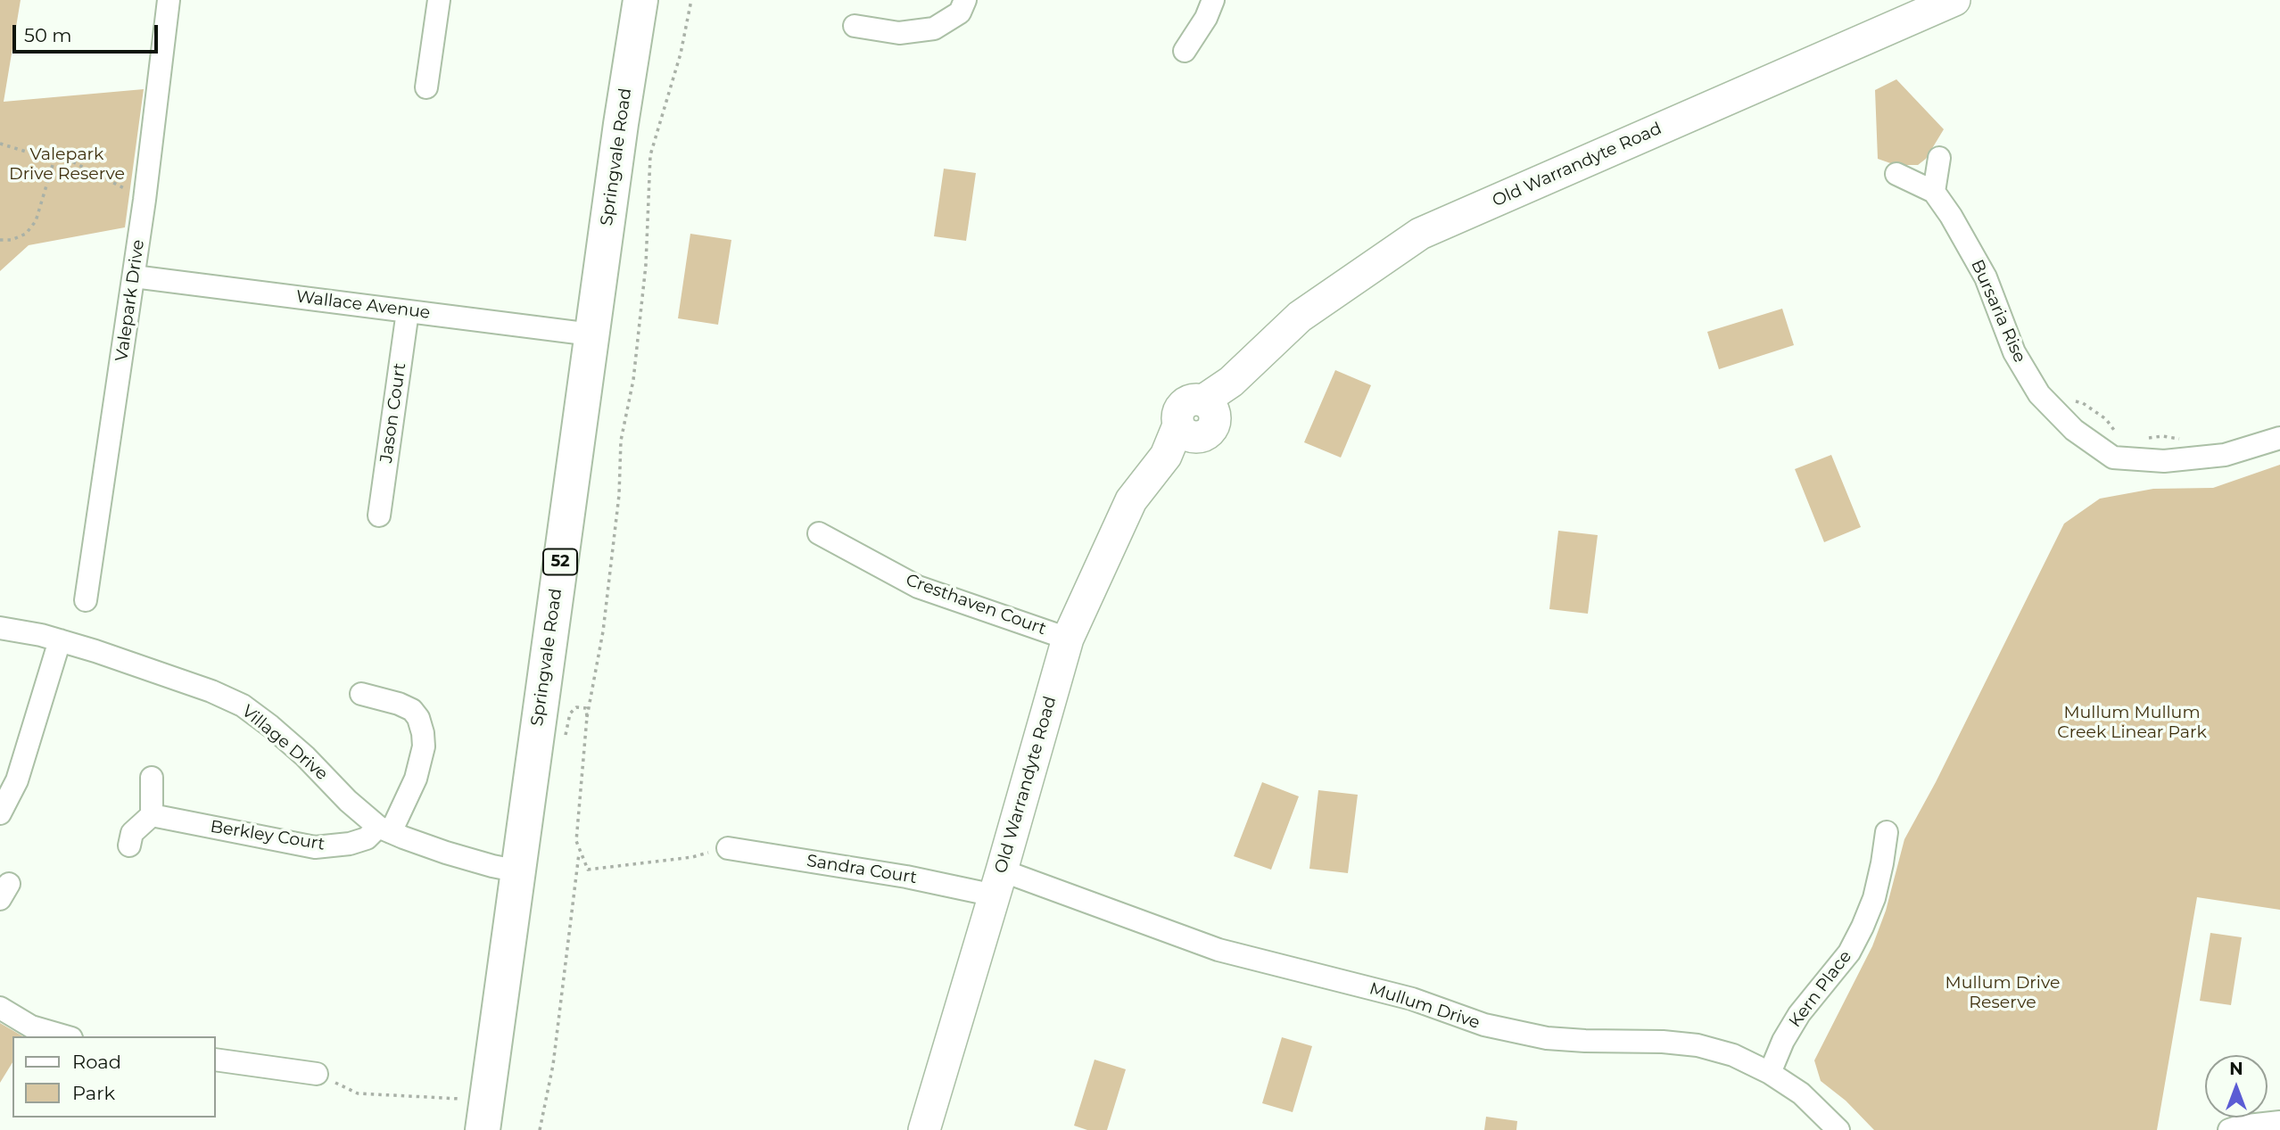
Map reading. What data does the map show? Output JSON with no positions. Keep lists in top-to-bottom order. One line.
{"streets":{"main road":["Springvale Road","Old Warrandyte Road","52"],"street":["Valepark Drive","Wallace Avenue","Bursaria Rise","Jason Court","Cresthaven Court","Village Drive","Berkley Court","Sandra Court","Kern Place","Mullum Drive"]},"crossings":[["Springvale Road","Wallace Avenue"],["Springvale Road","Village Drive"],["Old Warrandyte Road","Cresthaven Court"],["Old Warrandyte Road","Sandra Court"],["Old Warrandyte Road","Mullum Drive"],["Valepark Drive","Wallace Avenue"],["Wallace Avenue","Jason Court"],["Village Drive","Berkley Court"],["Sandra Court","Mullum Drive"],["Kern Place","Mullum Drive"]],"parks":["Valepark Drive Reserve","Mullum Mullum Creek Linear Park","Mullum Drive Reserve"],"legend":["Road","Park"],"scale_bar":"50 m","north":"top"}
